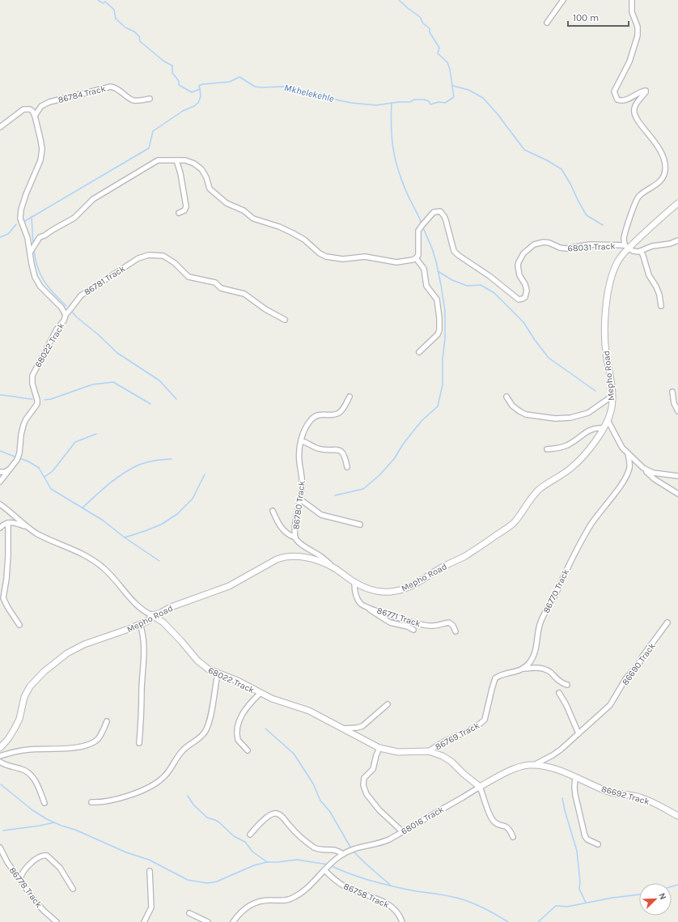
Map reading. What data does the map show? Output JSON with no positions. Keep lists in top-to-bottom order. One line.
{"streets":{"street":["86784 Track","68031 Track","86781 Track","68022 Track","Mepho Road","86780 Track","86770 Track","86771 Track","86690 Track","86769 Track","86692 Track","68016 Track","86778 Track","86758 Track"]},"crossings":[["86784 Track","68022 Track"],["68031 Track","Mepho Road"],["86781 Track","68022 Track"],["68022 Track","Mepho Road"],["68022 Track","86769 Track"],["68022 Track","68016 Track"],["Mepho Road","86780 Track"],["86770 Track","86769 Track"],["86690 Track","68016 Track"],["86692 Track","68016 Track"],["68016 Track","86758 Track"]],"water":["Mkhelekehle"],"scale_bar":"100 m","north":"top right"}
